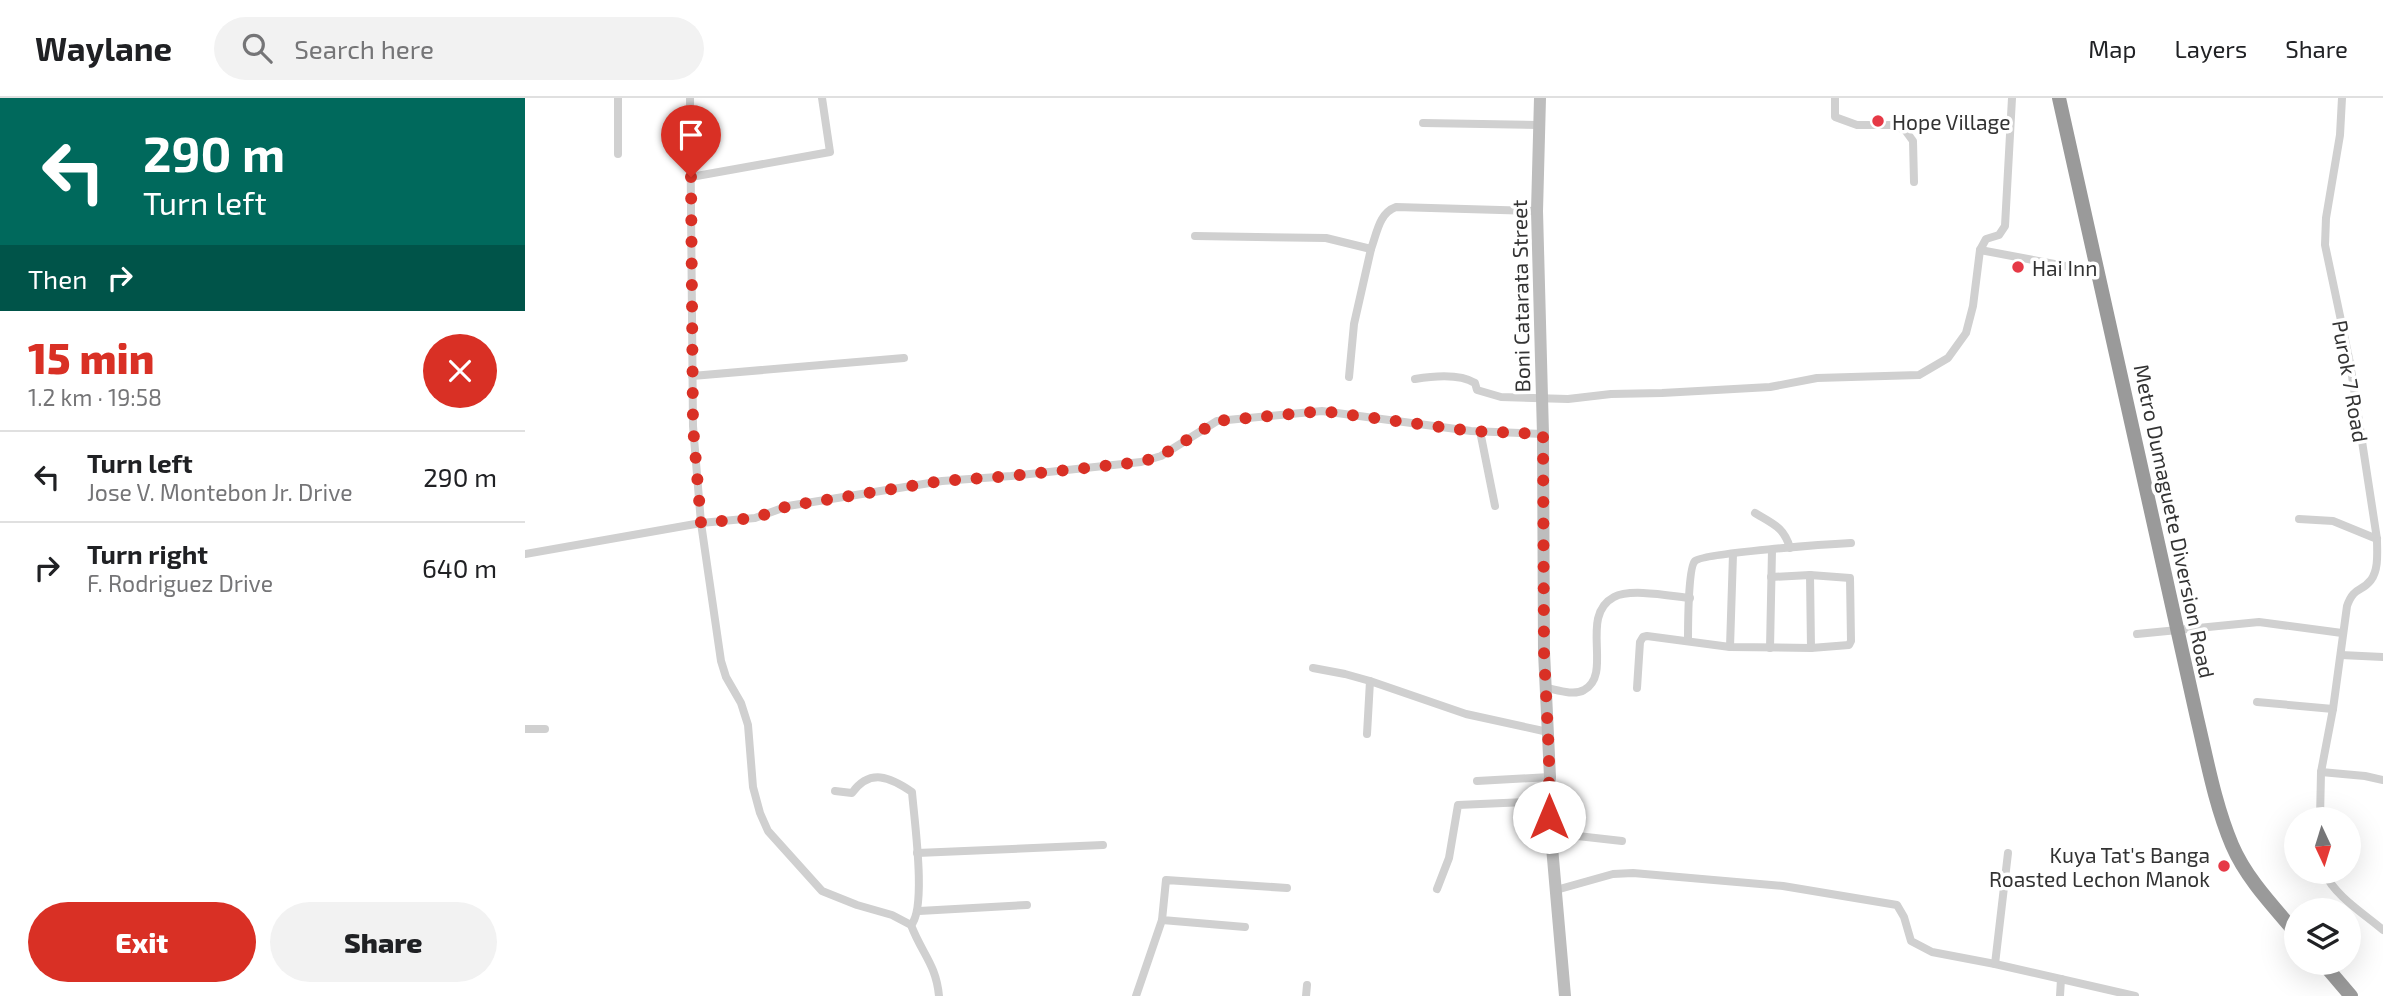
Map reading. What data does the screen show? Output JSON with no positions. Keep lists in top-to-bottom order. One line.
{"streets":{"highway":["Metro Dumaguete Diversion Road"],"street":["Boni Catarata Street","Purok 7 Road"]},"places":["Hope Village","Hai Inn","Kuya Tat's Banga Roasted Lechon Manok"],"north":"bottom","page":{"header":"Waylane","search":"Search here","nav":["Map","Layers","Share"],"turn":["290 m","Turn left"],"then":"Then","heading":["15 min","1.2 km · 19:58"],"list":[{"name":"Turn left","note":"Jose V. Montebon Jr. Drive","value":"290 m"},{"name":"Turn right","note":"F. Rodriguez Drive","value":"640 m"}],"buttons":["Exit","Share"]}}
